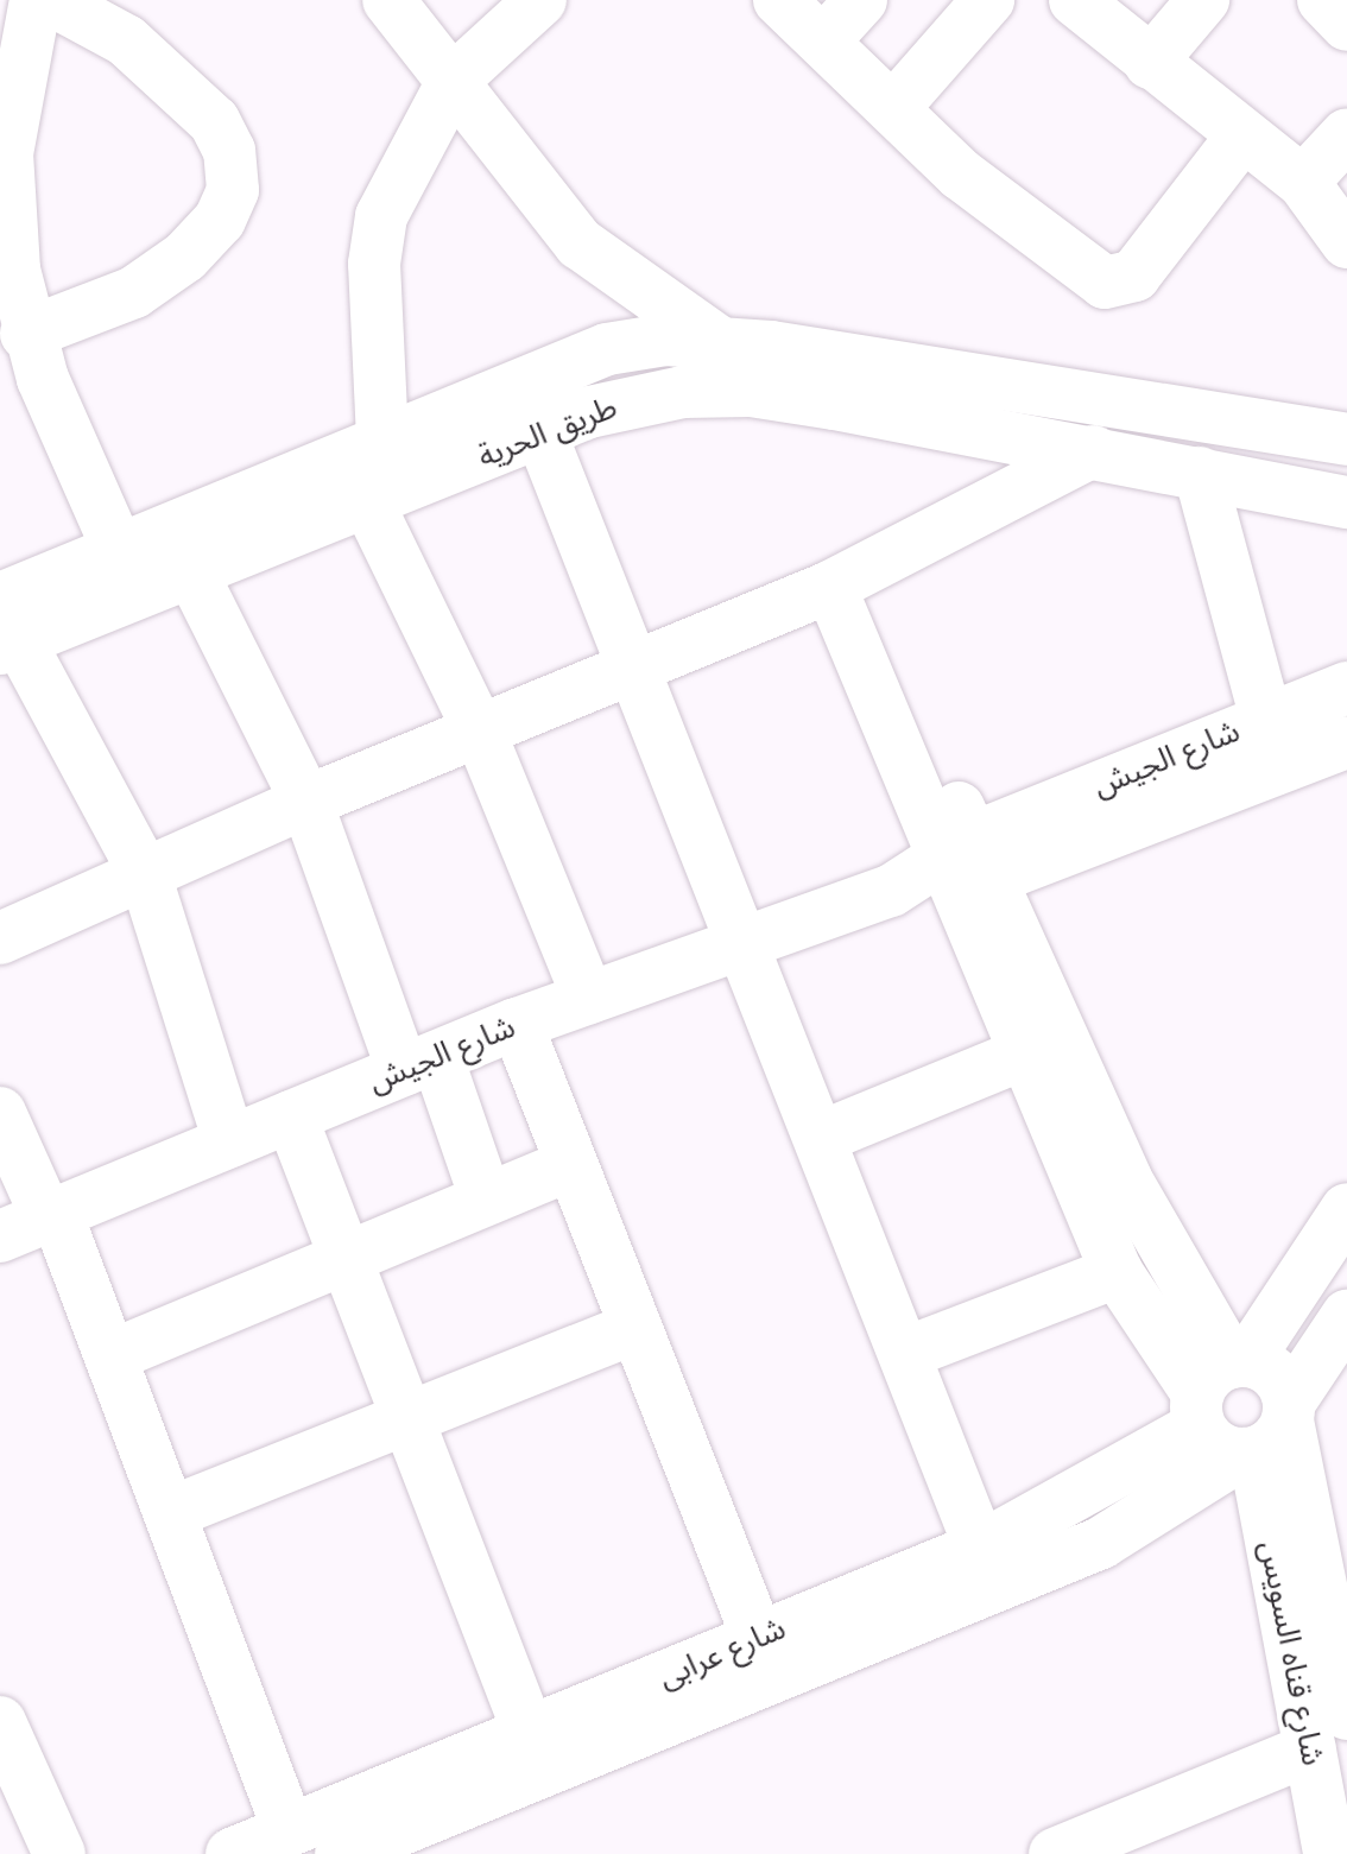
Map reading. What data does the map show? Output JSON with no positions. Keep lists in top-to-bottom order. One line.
{"streets":{"street":["طريق الحرية","شارع الجيش","شارع عرابى","شارع قناه السويس"]},"crossings":[["شارع عرابى","شارع قناه السويس"]]}
